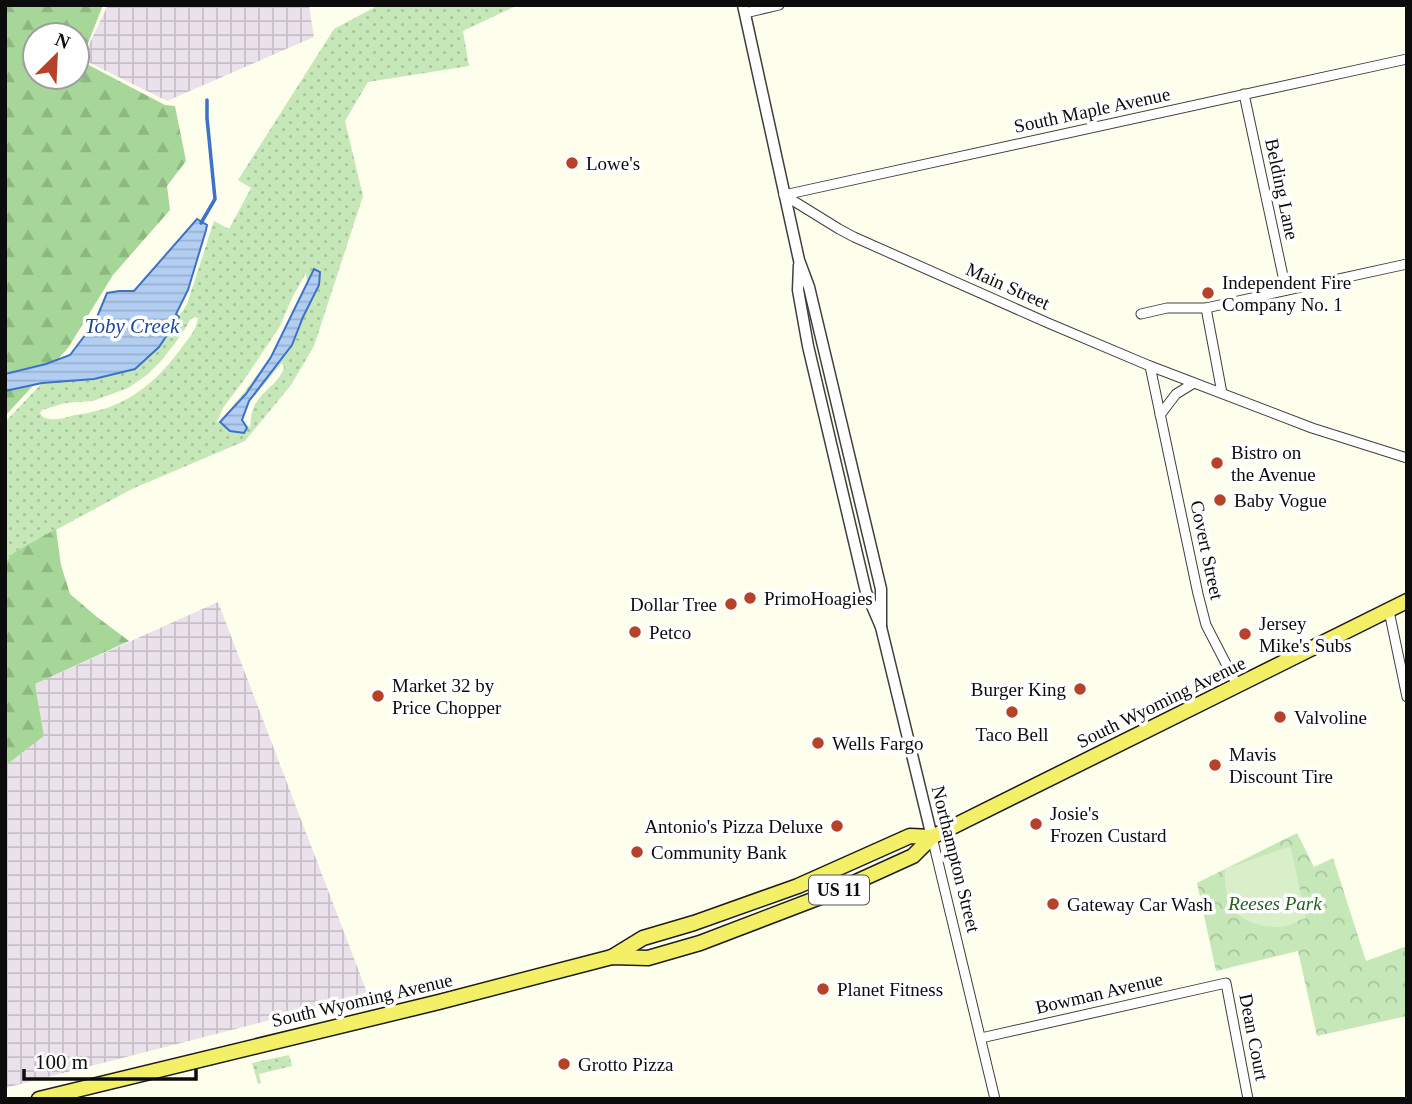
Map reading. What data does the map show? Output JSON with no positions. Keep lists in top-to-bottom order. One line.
{"streets":{"main road":["South Wyoming Avenue","US 11"],"street":["South Maple Avenue","Belding Lane","Main Street","Covert Street","Northampton Street","Bowman Avenue","Dean Court"]},"crossings":[["South Maple Avenue","Belding Lane"],["South Maple Avenue","Main Street"],["South Maple Avenue","Northampton Street"],["Main Street","Covert Street"],["Main Street","Northampton Street"],["Covert Street","South Wyoming Avenue"],["South Wyoming Avenue","Northampton Street"],["Northampton Street","Bowman Avenue"],["Bowman Avenue","Dean Court"]],"water":["Toby Creek"],"parks":["Reeses Park"],"places":["Lowe's","Independent Fire Company No. 1","Bistro on the Avenue","Baby Vogue","PrimoHoagies","Dollar Tree","Petco","Jersey Mike's Subs","Burger King","Market 32 by Price Chopper","Taco Bell","Valvoline","Wells Fargo","Mavis Discount Tire","Josie's Frozen Custard","Antonio's Pizza Deluxe","Community Bank","Gateway Car Wash","Planet Fitness","Grotto Pizza"],"scale_bar":"100 m","north":"top right"}
